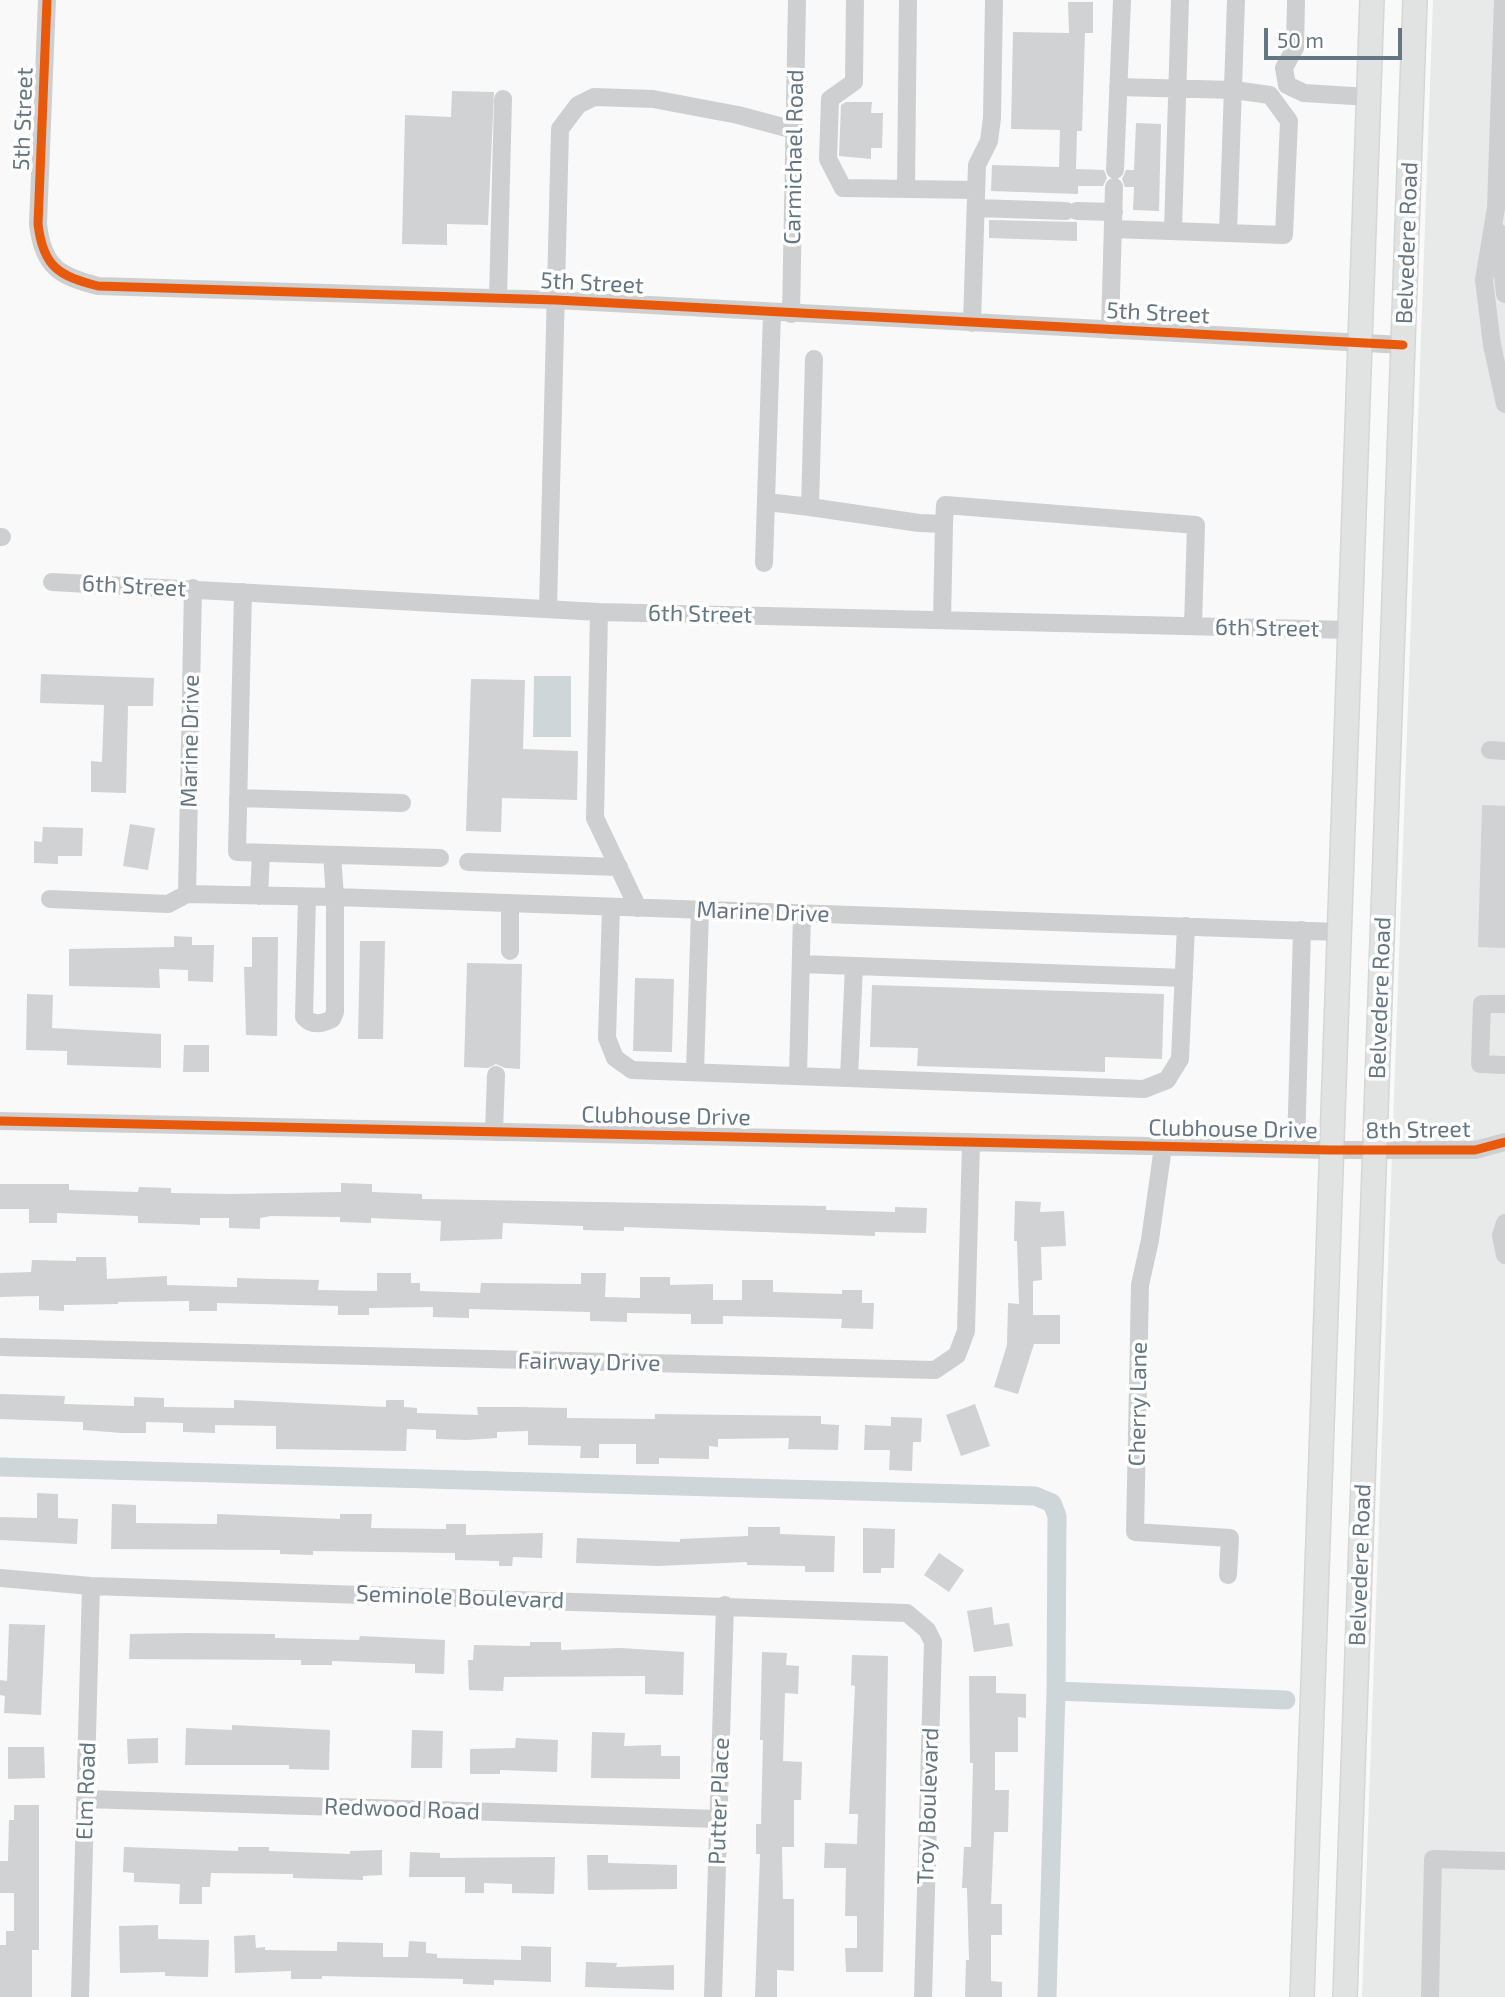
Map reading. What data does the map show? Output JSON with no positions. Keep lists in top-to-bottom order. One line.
{"streets":{"main road":["Belvedere Road"],"street":["5th Street","Carmichael Road","6th Street","Marine Drive","Clubhouse Drive","8th Street","Fairway Drive","Cherry Lane","Seminole Boulevard","Elm Road","Putter Place","Troy Boulevard","Redwood Road"]},"crossings":[["5th Street","Carmichael Road"],["5th Street","Belvedere Road"],["Belvedere Road","6th Street"],["Belvedere Road","Marine Drive"],["Belvedere Road","Clubhouse Drive"],["Belvedere Road","8th Street"],["6th Street","Marine Drive"],["Clubhouse Drive","8th Street"],["Clubhouse Drive","Fairway Drive"],["Clubhouse Drive","Cherry Lane"],["Seminole Boulevard","Elm Road"],["Seminole Boulevard","Putter Place"],["Seminole Boulevard","Troy Boulevard"],["Elm Road","Redwood Road"],["Putter Place","Redwood Road"]],"scale_bar":"50 m"}
